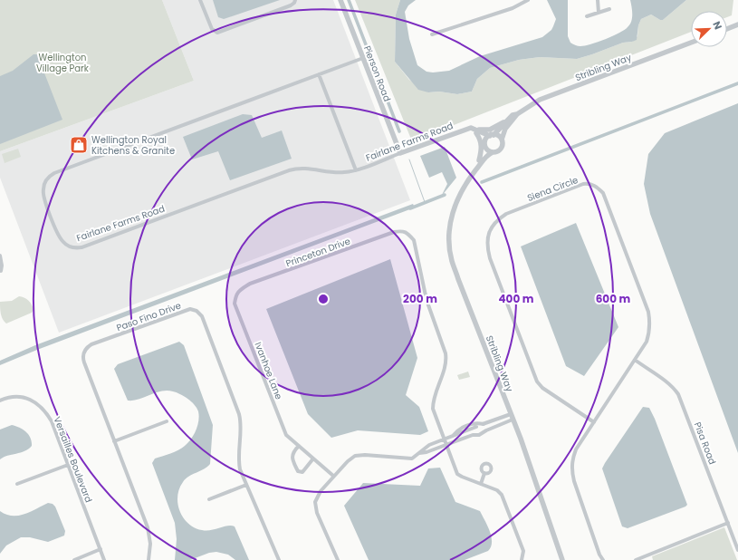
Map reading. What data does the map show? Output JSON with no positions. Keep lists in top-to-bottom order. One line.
{"streets":{"street":["Stribling Way","Pierson Road","Fairlane Farms Road","Siena Circle","Princeton Drive","Paso Fino Drive","Ivanhoe Lane","Pisa Road","Versailles Boulevard"]},"crossings":[["Stribling Way","Fairlane Farms Road"],["Pierson Road","Fairlane Farms Road"],["Siena Circle","Pisa Road"],["Princeton Drive","Ivanhoe Lane"]],"parks":["Wellington Village Park"],"places":{"shop":["Wellington Royal Kitchens & Granite"]},"north":"top right","rings":["200 m","400 m","600 m"]}
